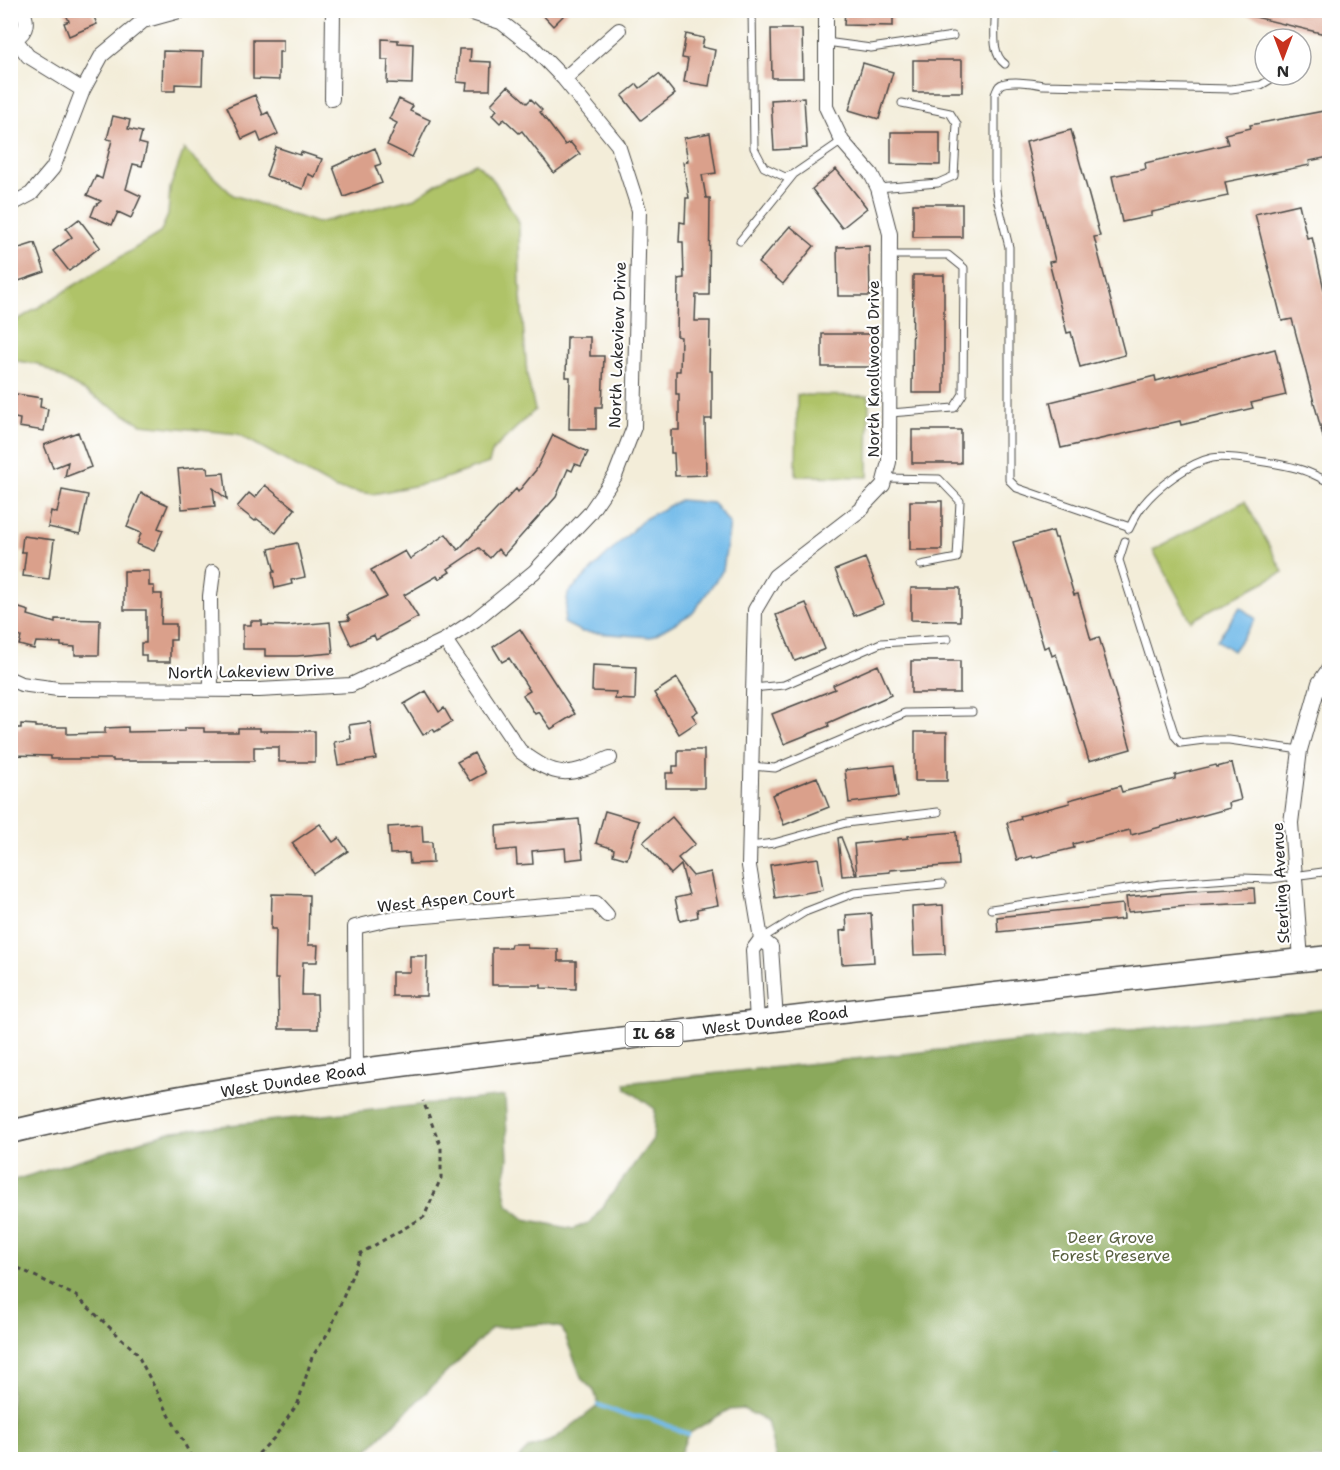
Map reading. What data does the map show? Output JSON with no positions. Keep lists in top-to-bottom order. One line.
{"streets":{"main road":["West Dundee Road","IL 68"],"street":["North Lakeview Drive","North Knollwood Drive","Sterling Avenue","West Aspen Court"]},"crossings":[["North Knollwood Drive","West Dundee Road"],["Sterling Avenue","West Dundee Road"],["West Aspen Court","West Dundee Road"]],"parks":["Deer Grove Forest Preserve"],"north":"bottom"}
